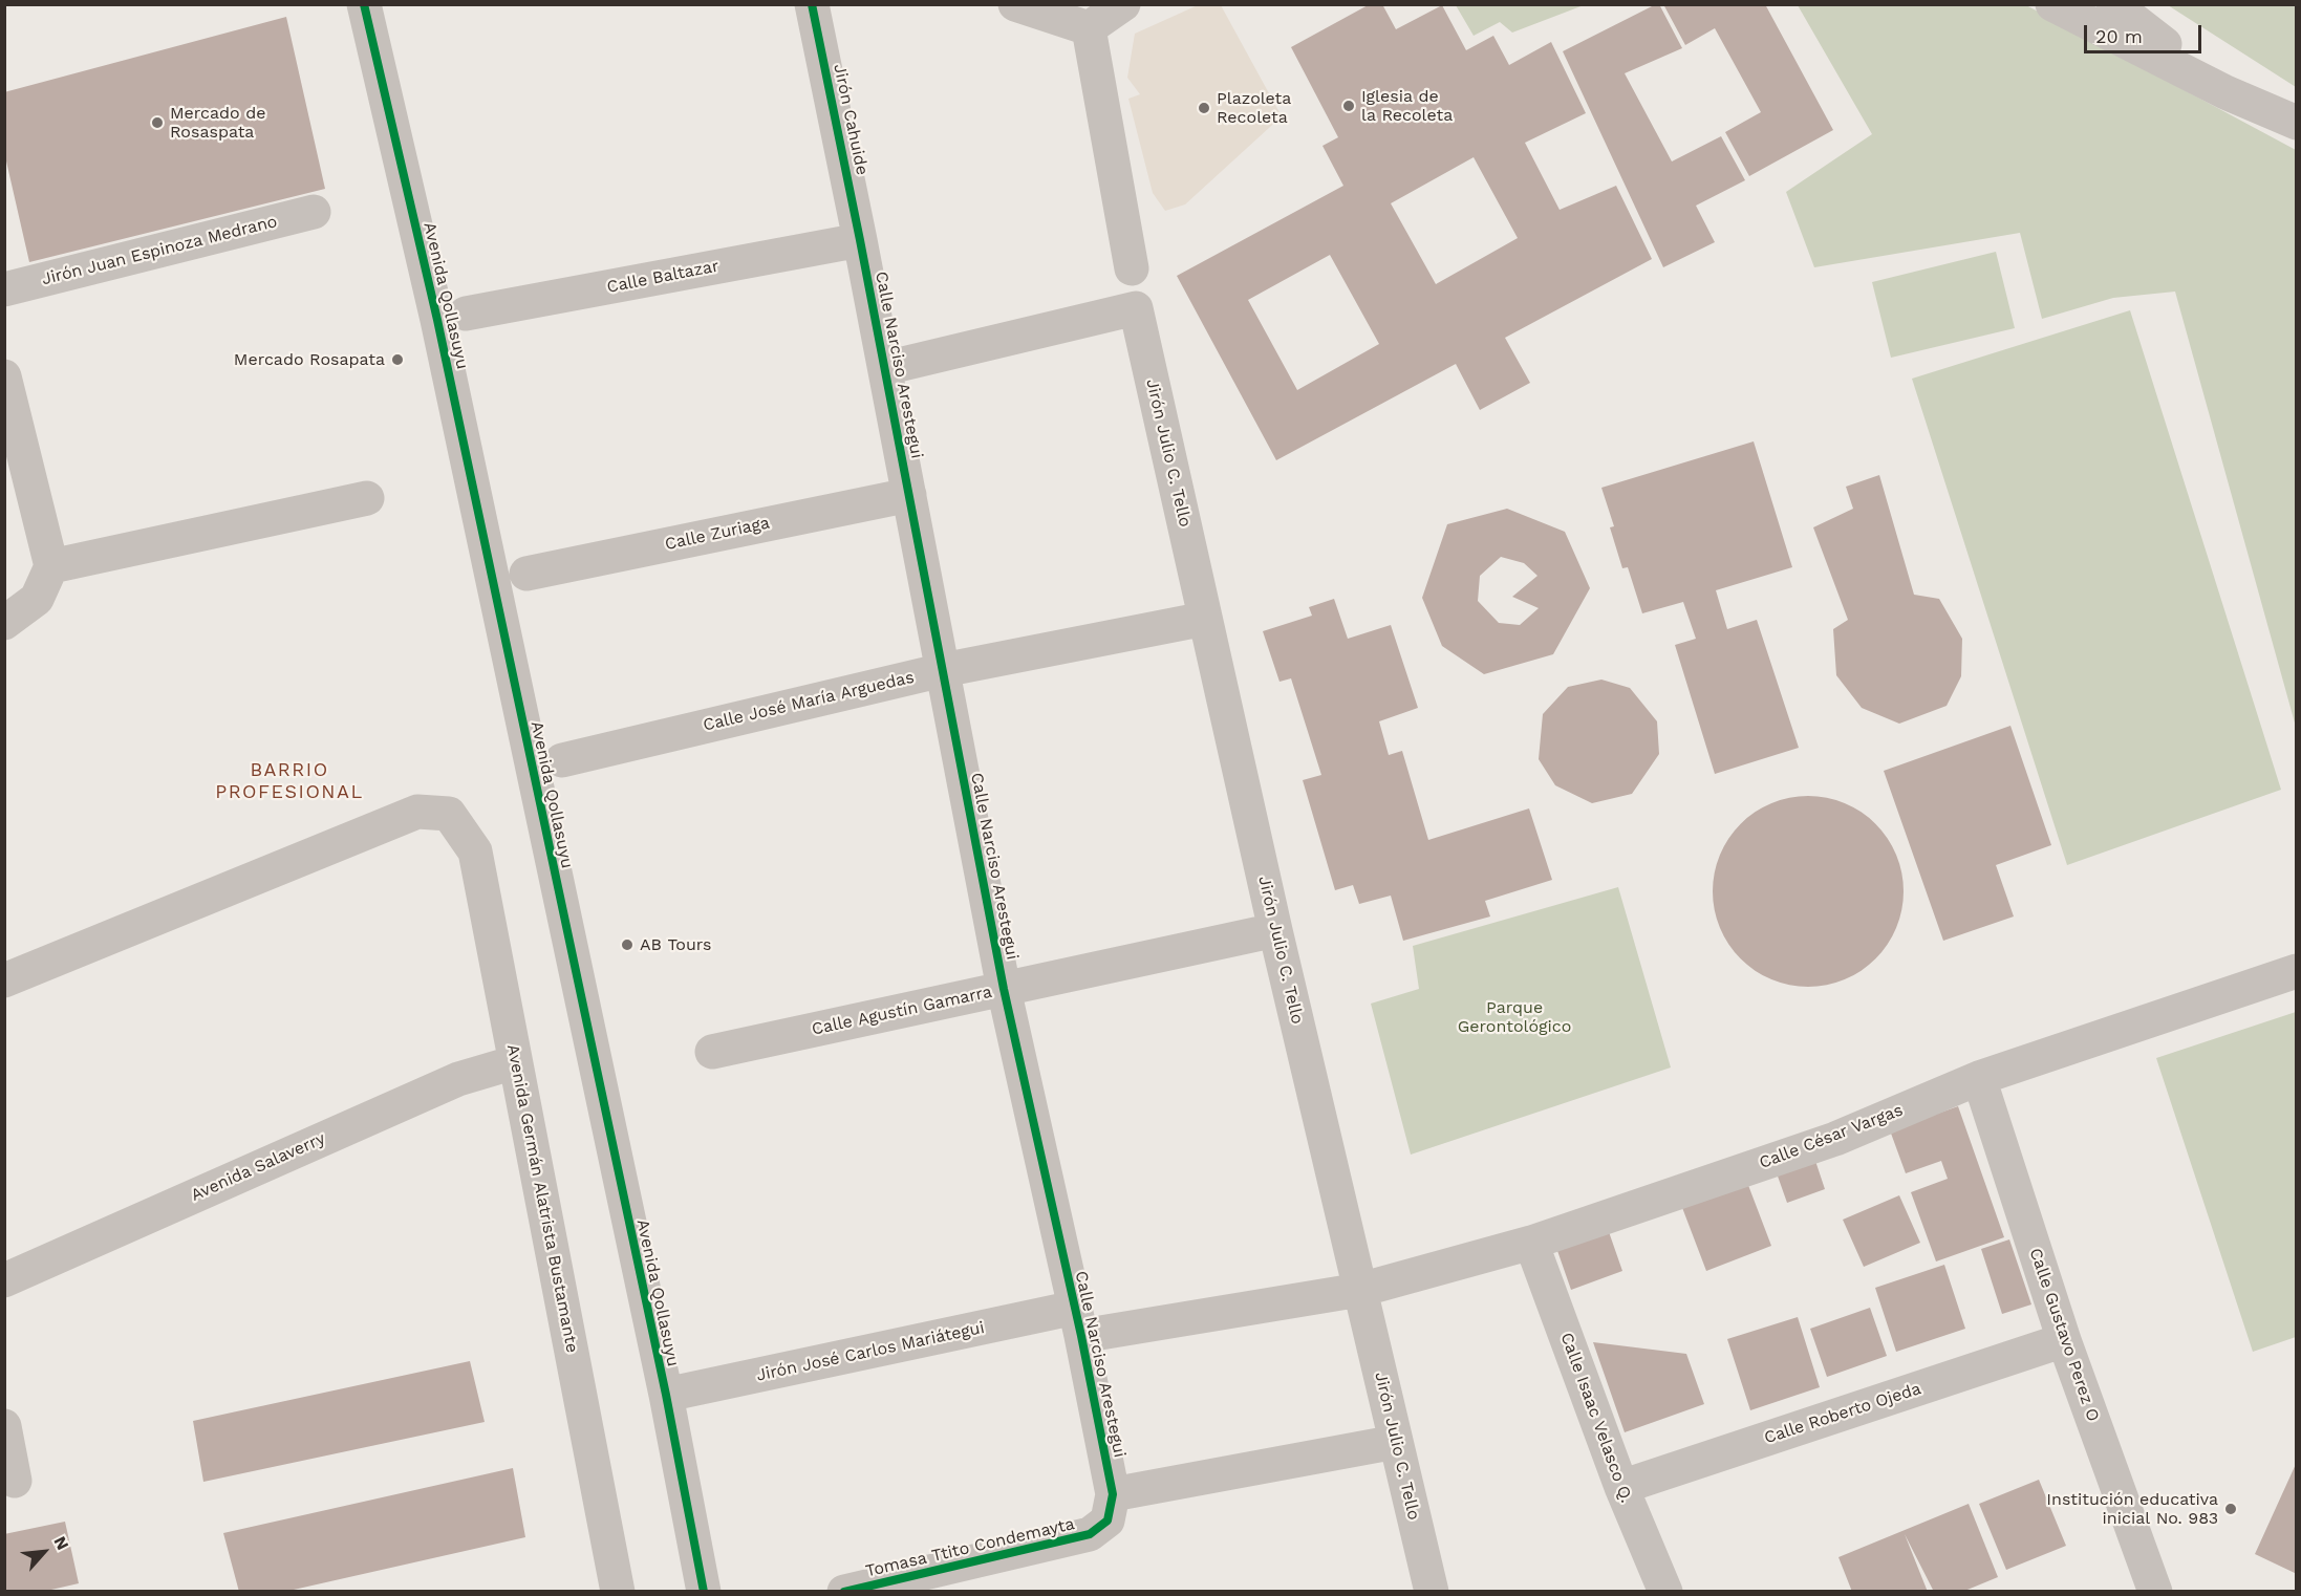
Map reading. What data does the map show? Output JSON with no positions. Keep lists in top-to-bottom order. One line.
{"streets":{"street":["Jirón Cahuide","Jirón Juan Espinoza Medrano","Calle Baltazar","Avenida Qollasuyu","Calle Narciso Arestegui","Jirón Julio C. Tello","Calle Zuriaga","Calle José María Arguedas","Calle Agustín Gamarra","Calle César Vargas","Avenida Salaverry","Avenida Germán Alatrista Bustamante","Calle Gustavo Perez O","Jirón José Carlos Mariátegui","Calle Roberto Ojeda","Calle Isaac Velasco Q.","Tomasa Ttito Condemayta"]},"crossings":[["Jirón Cahuide","Calle Baltazar"],["Jirón Cahuide","Calle Narciso Arestegui"],["Calle Baltazar","Calle Narciso Arestegui"],["Avenida Qollasuyu","Jirón José Carlos Mariátegui"],["Calle Narciso Arestegui","Jirón Julio C. Tello"],["Calle Narciso Arestegui","Calle Zuriaga"],["Calle Narciso Arestegui","Calle José María Arguedas"],["Calle Narciso Arestegui","Calle Agustín Gamarra"],["Calle Narciso Arestegui","Jirón José Carlos Mariátegui"],["Calle Narciso Arestegui","Tomasa Ttito Condemayta"],["Jirón Julio C. Tello","Calle José María Arguedas"],["Jirón Julio C. Tello","Calle Agustín Gamarra"],["Jirón Julio C. Tello","Calle César Vargas"],["Jirón Julio C. Tello","Jirón José Carlos Mariátegui"],["Calle César Vargas","Calle Gustavo Perez O"],["Calle César Vargas","Jirón José Carlos Mariátegui"],["Calle César Vargas","Calle Isaac Velasco Q."],["Avenida Salaverry","Avenida Germán Alatrista Bustamante"],["Calle Gustavo Perez O","Calle Roberto Ojeda"],["Calle Roberto Ojeda","Calle Isaac Velasco Q."]],"districts":["BARRIO PROFESIONAL"],"parks":["Parque Gerontológico"],"places":["Iglesia de la Recoleta","Plazoleta Recoleta","Mercado de Rosaspata","Mercado Rosapata","AB Tours","Institución educativa inicial No. 983"],"scale_bar":"20 m","north":"top right"}
